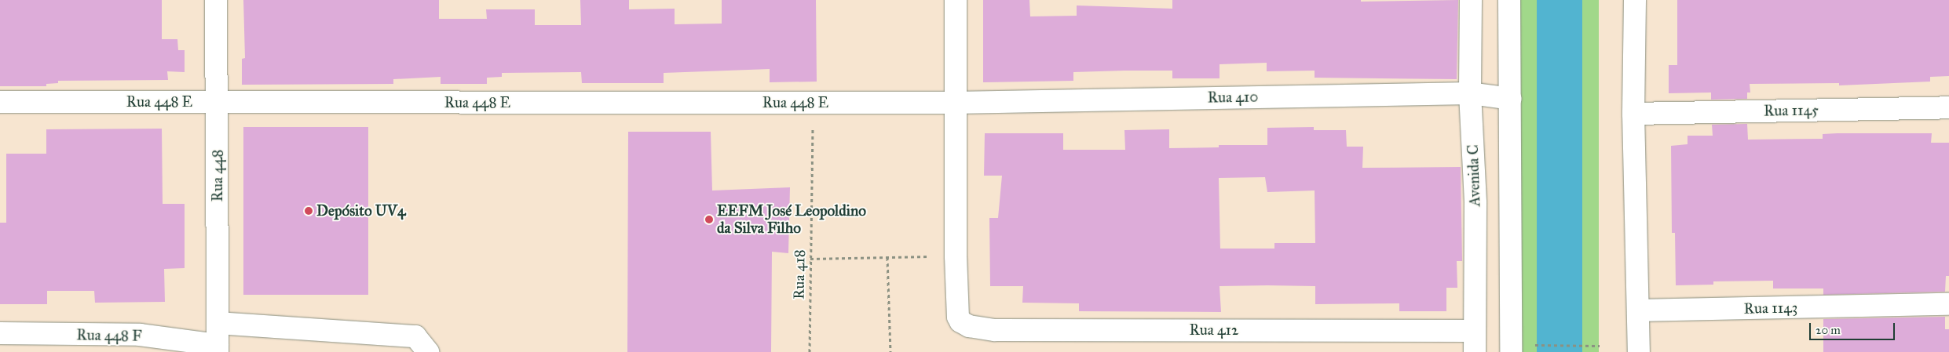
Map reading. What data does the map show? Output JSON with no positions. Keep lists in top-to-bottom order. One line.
{"streets":{"street":["Rua 410","Rua 448 E","Rua 1145","Rua 448","Avenida C","Rua 1143","Rua 412","Rua 448 F"],"path":["Rua 418"]},"crossings":[["Rua 410","Rua 448 E"],["Rua 410","Avenida C"],["Rua 448 E","Rua 448"],["Rua 448 E","Rua 418"],["Rua 448","Rua 448 F"],["Avenida C","Rua 412"]],"places":["Depósito UV4","EEFM José Leopoldino da Silva Filho"],"scale_bar":"20 m"}
